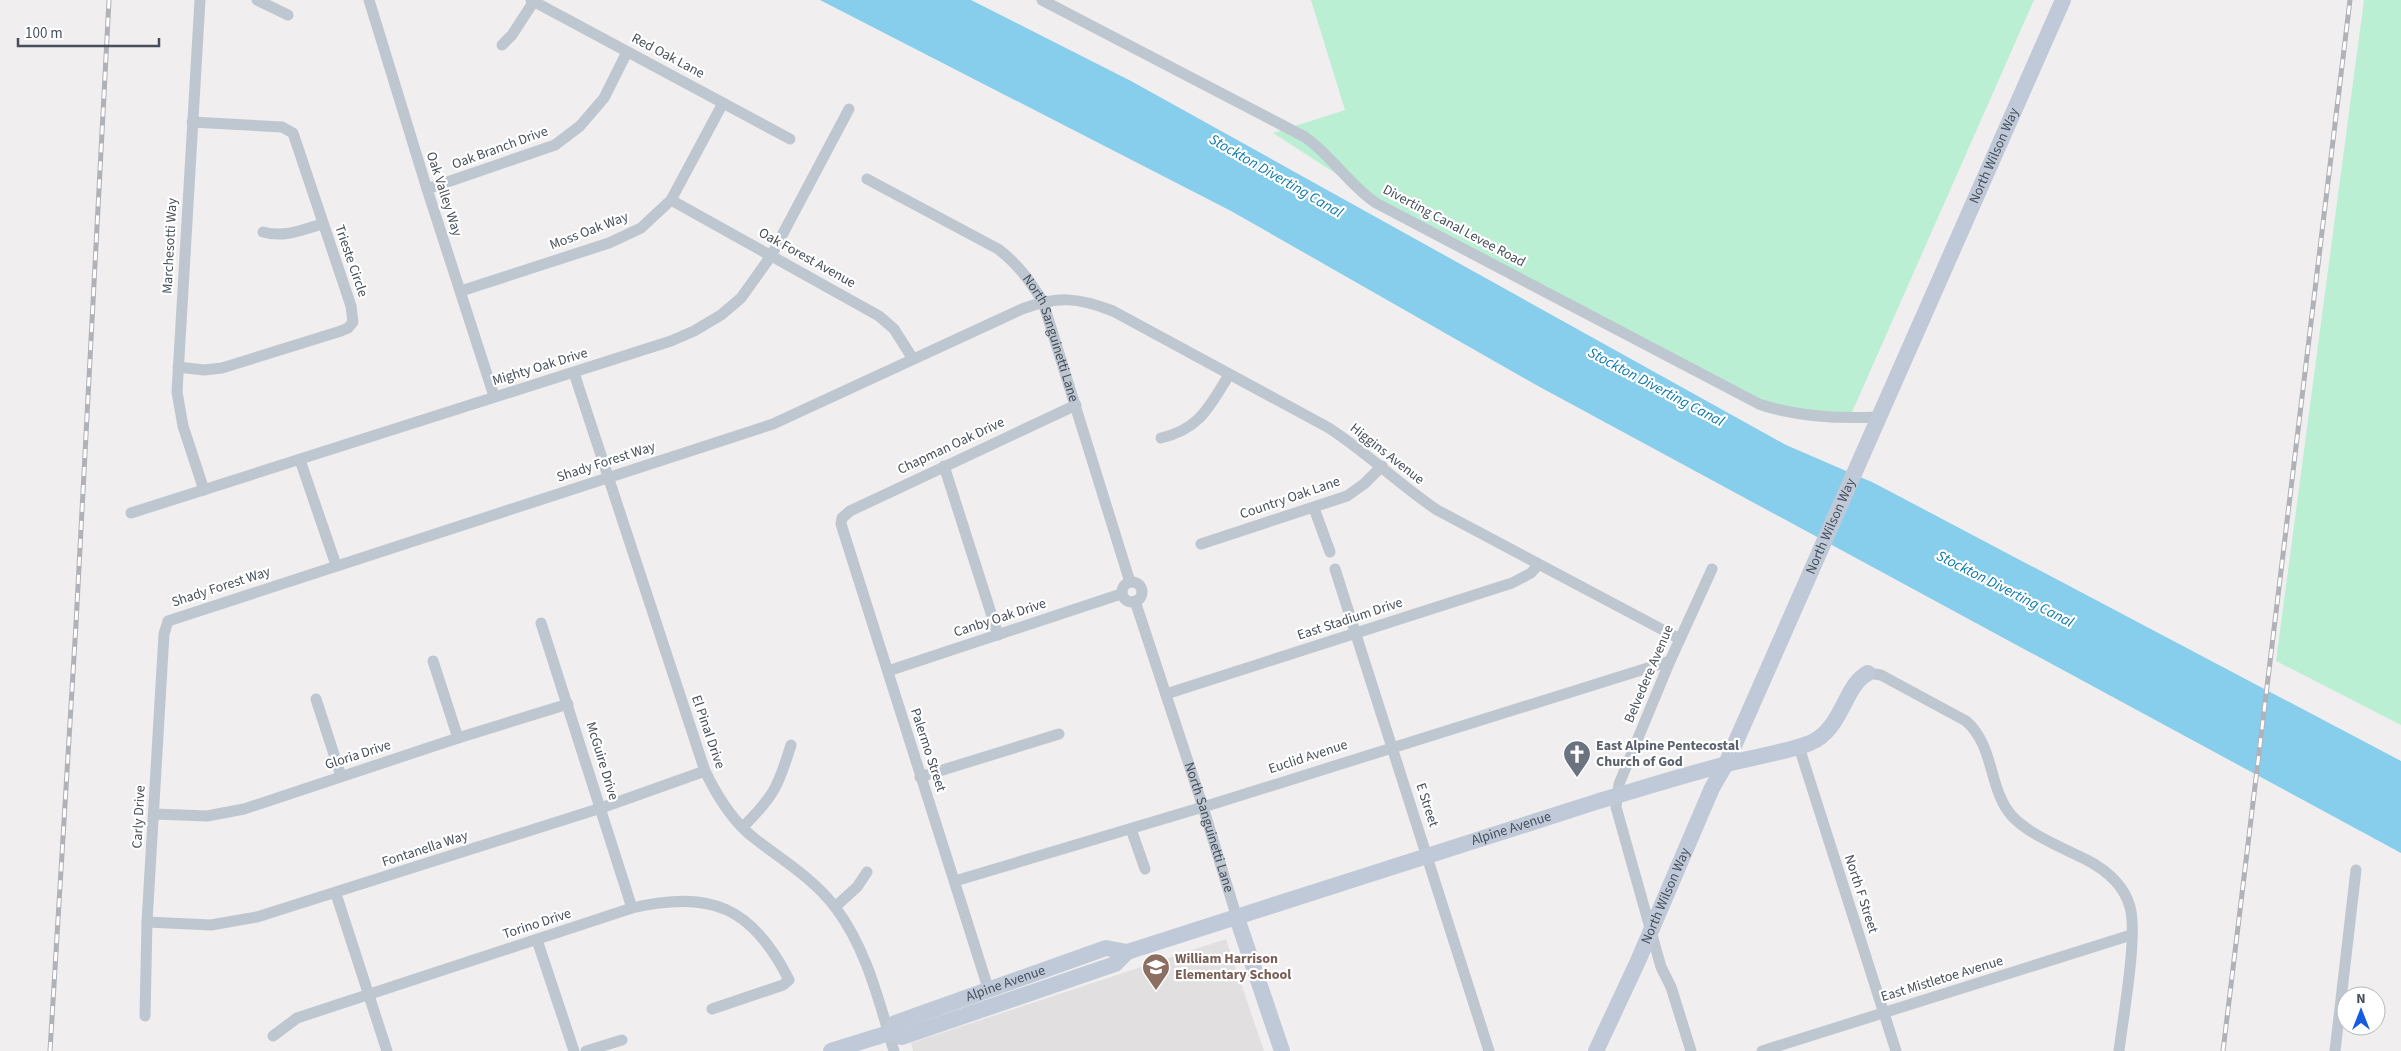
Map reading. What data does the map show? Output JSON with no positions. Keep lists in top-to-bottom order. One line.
{"streets":{"street":["Red Oak Lane","Oak Branch Drive","North Wilson Way","Oak Valley Way","Diverting Canal Levee Road","Moss Oak Way","Marchesotti Way","Oak Forest Avenue","Trieste Circle","North Sanguinetti Lane","Mighty Oak Drive","Chapman Oak Drive","Higgins Avenue","Shady Forest Way","Country Oak Lane","Canby Oak Drive","East Stadium Drive","Belvedere Avenue","El Pinal Drive","Palermo Street","Gloria Drive","Euclid Avenue","McGuire Drive","E Street","Carly Drive","Alpine Avenue","Fontanella Way","North F Street","Torino Drive","East Mistletoe Avenue"]},"crossings":[["Red Oak Lane","Oak Branch Drive"],["Red Oak Lane","Moss Oak Way"],["Oak Branch Drive","Oak Valley Way"],["North Wilson Way","Diverting Canal Levee Road"],["North Wilson Way","Belvedere Avenue"],["North Wilson Way","Alpine Avenue"],["Oak Valley Way","Moss Oak Way"],["Oak Valley Way","Mighty Oak Drive"],["Moss Oak Way","Oak Forest Avenue"],["Marchesotti Way","Trieste Circle"],["Marchesotti Way","Mighty Oak Drive"],["Oak Forest Avenue","Mighty Oak Drive"],["Oak Forest Avenue","Shady Forest Way"],["North Sanguinetti Lane","Chapman Oak Drive"],["North Sanguinetti Lane","Higgins Avenue"],["North Sanguinetti Lane","Shady Forest Way"],["North Sanguinetti Lane","Canby Oak Drive"],["North Sanguinetti Lane","East Stadium Drive"],["North Sanguinetti Lane","Euclid Avenue"],["North Sanguinetti Lane","Alpine Avenue"],["Mighty Oak Drive","El Pinal Drive"],["Chapman Oak Drive","Palermo Street"],["Higgins Avenue","Shady Forest Way"],["Higgins Avenue","Country Oak Lane"],["Higgins Avenue","East Stadium Drive"],["Higgins Avenue","Belvedere Avenue"],["Shady Forest Way","El Pinal Drive"],["Shady Forest Way","Carly Drive"],["Canby Oak Drive","Palermo Street"],["East Stadium Drive","E Street"],["Belvedere Avenue","Euclid Avenue"],["Belvedere Avenue","Alpine Avenue"],["El Pinal Drive","Alpine Avenue"],["El Pinal Drive","Fontanella Way"],["Palermo Street","Euclid Avenue"],["Palermo Street","Alpine Avenue"],["Gloria Drive","McGuire Drive"],["Gloria Drive","Carly Drive"],["Euclid Avenue","E Street"],["McGuire Drive","Fontanella Way"],["McGuire Drive","Torino Drive"],["E Street","Alpine Avenue"],["Carly Drive","Fontanella Way"],["Alpine Avenue","North F Street"],["North F Street","East Mistletoe Avenue"]],"water":["Stockton Diverting Canal"],"places":{"church":["East Alpine Pentecostal Church of God"],"school or university":["William Harrison Elementary School"]},"scale_bar":"100 m","north":"top"}
